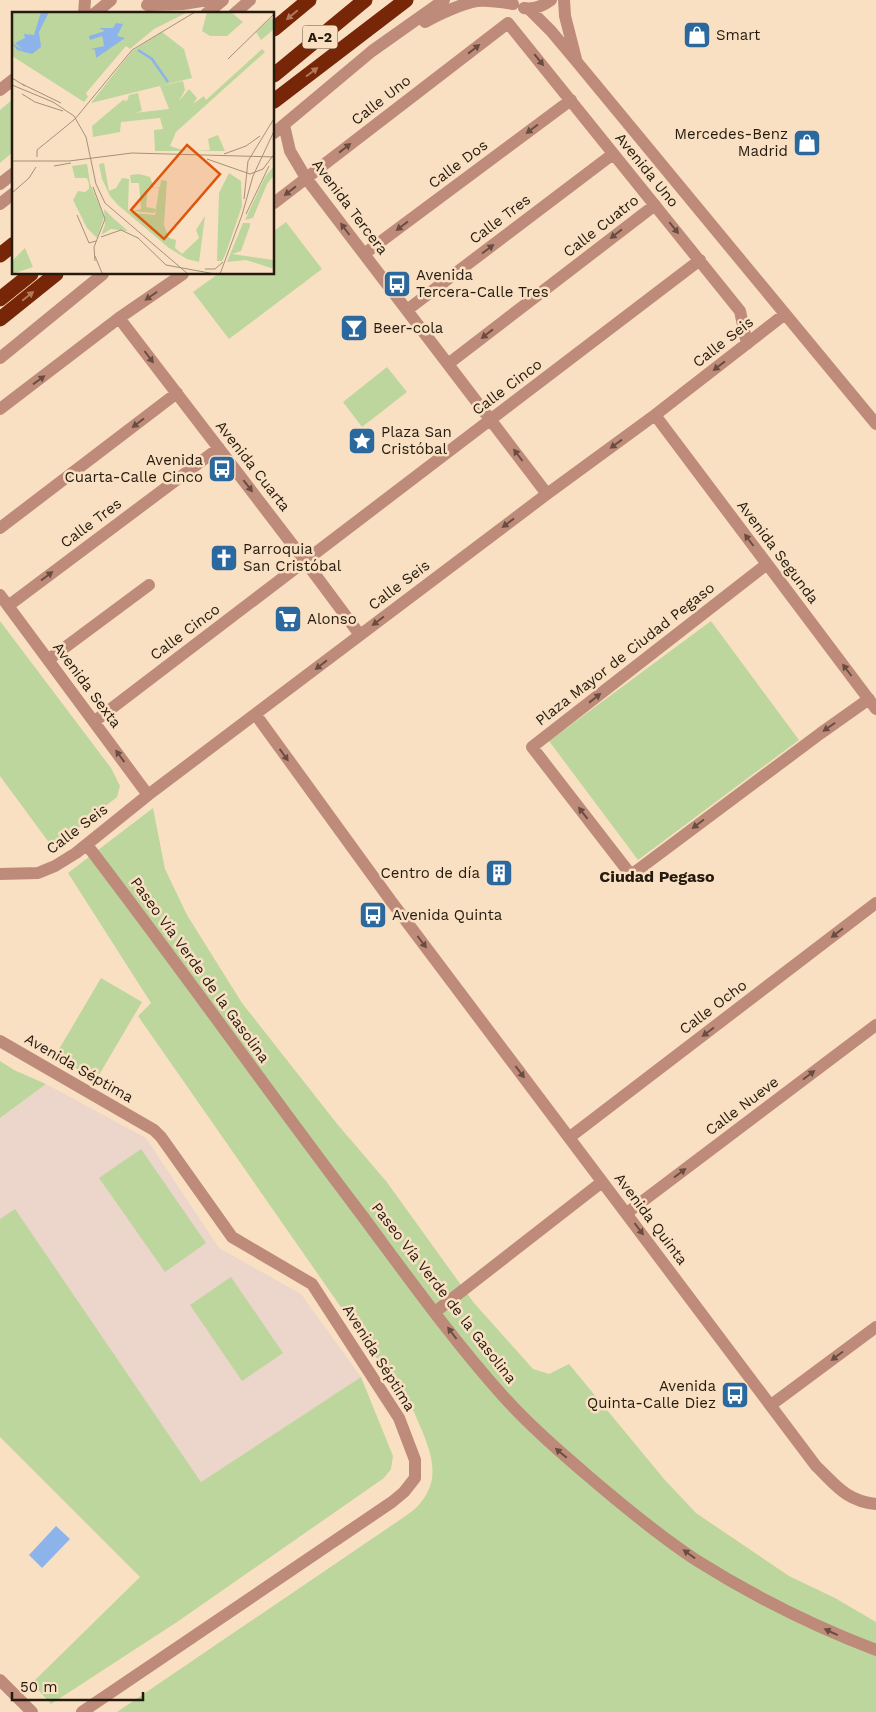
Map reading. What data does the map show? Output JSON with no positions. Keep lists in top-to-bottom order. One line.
{"streets":{"highway":["A-2"],"street":["Calle Uno","Calle Dos","Avenida Uno","Avenida Tercera","Calle Tres","Calle Cuatro","Calle Seis","Calle Cinco","Avenida Cuarta","Avenida Segunda","Plaza Mayor de Ciudad Pegaso","Avenida Sexta","Paseo Vía Verde de la Gasolina","Calle Ocho","Avenida Séptima","Calle Nueve","Avenida Quinta"]},"crossings":[["Calle Uno","Avenida Uno"],["Calle Uno","Avenida Tercera"],["Calle Dos","Avenida Uno"],["Calle Dos","Avenida Tercera"],["Avenida Uno","Calle Tres"],["Avenida Uno","Calle Cuatro"],["Avenida Uno","Calle Seis"],["Avenida Uno","Calle Cinco"],["Avenida Tercera","Calle Tres"],["Avenida Tercera","Calle Cuatro"],["Avenida Tercera","Calle Seis"],["Avenida Tercera","Calle Cinco"],["Calle Tres","Avenida Cuarta"],["Calle Tres","Avenida Sexta"],["Calle Seis","Avenida Cuarta"],["Calle Seis","Avenida Segunda"],["Calle Seis","Avenida Sexta"],["Calle Seis","Paseo Vía Verde de la Gasolina"],["Calle Seis","Avenida Quinta"],["Calle Cinco","Avenida Cuarta"],["Calle Cinco","Avenida Sexta"],["Avenida Segunda","Plaza Mayor de Ciudad Pegaso"],["Calle Ocho","Avenida Quinta"],["Calle Nueve","Avenida Quinta"]],"one_way":["Calle Dos","Avenida Tercera","Calle Cuatro","Calle Seis","Avenida Cuarta","Avenida Segunda","Avenida Sexta","Paseo Vía Verde de la Gasolina","Calle Ocho","Calle Nueve","Avenida Quinta"],"districts":["Ciudad Pegaso"],"places":{"shop":["Smart","Mercedes-Benz Madrid"],"bus stop":["Avenida Tercera-Calle Tres","Avenida Cuarta-Calle Cinco","Avenida Quinta","Avenida Quinta-Calle Diez"],"bar":["Beer-cola"],"place":["Plaza San Cristóbal"],"church":["Parroquia San Cristóbal"],"supermarket":["Alonso"],"building":["Centro de día"]},"scale_bar":"50 m"}
